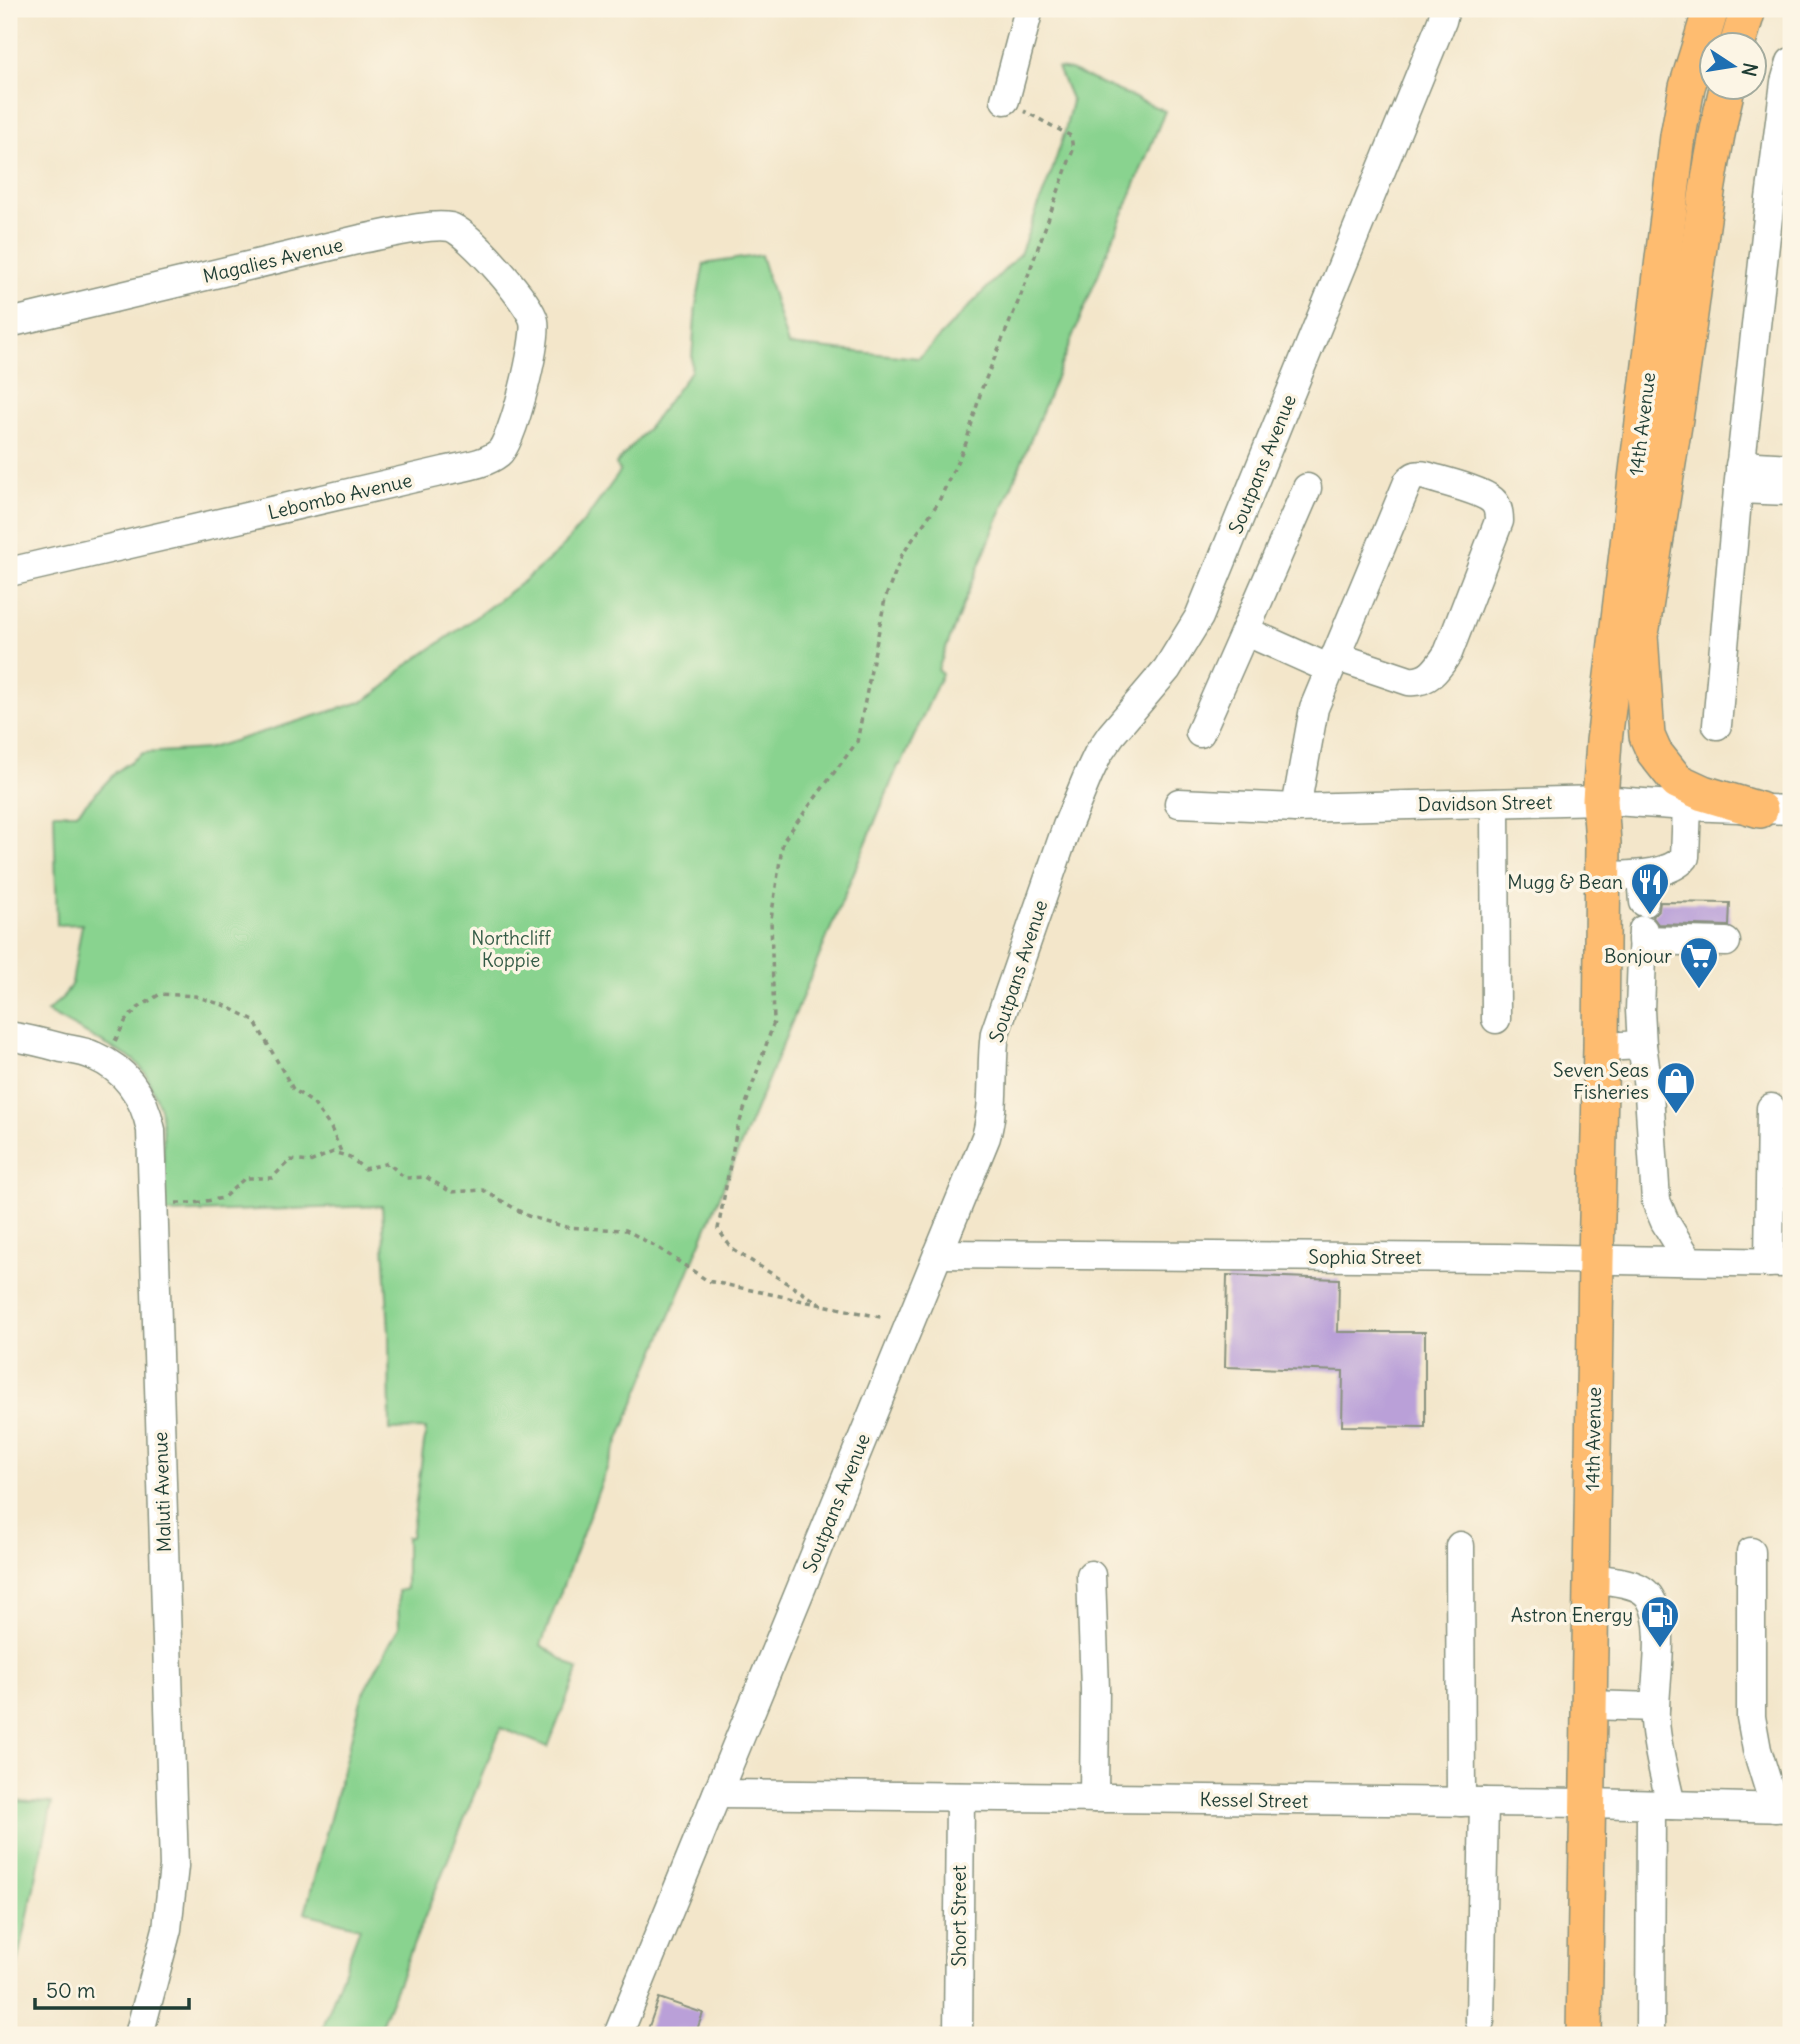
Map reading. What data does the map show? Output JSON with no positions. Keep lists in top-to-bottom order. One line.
{"streets":{"main road":["14th Avenue"],"street":["Magalies Avenue","Soutpans Avenue","Lebombo Avenue","Davidson Street","Sophia Street","Maluti Avenue","Kessel Street","Short Street"]},"crossings":[["Magalies Avenue","Lebombo Avenue"],["14th Avenue","Davidson Street"],["14th Avenue","Sophia Street"],["14th Avenue","Kessel Street"],["Soutpans Avenue","Sophia Street"],["Soutpans Avenue","Kessel Street"],["Kessel Street","Short Street"]],"parks":["Northcliff Koppie"],"places":{"restaurant":["Mugg & Bean"],"supermarket":["Bonjour"],"shop":["Seven Seas Fisheries"],"fuel station":["Astron Energy"]},"scale_bar":"50 m","north":"right"}
